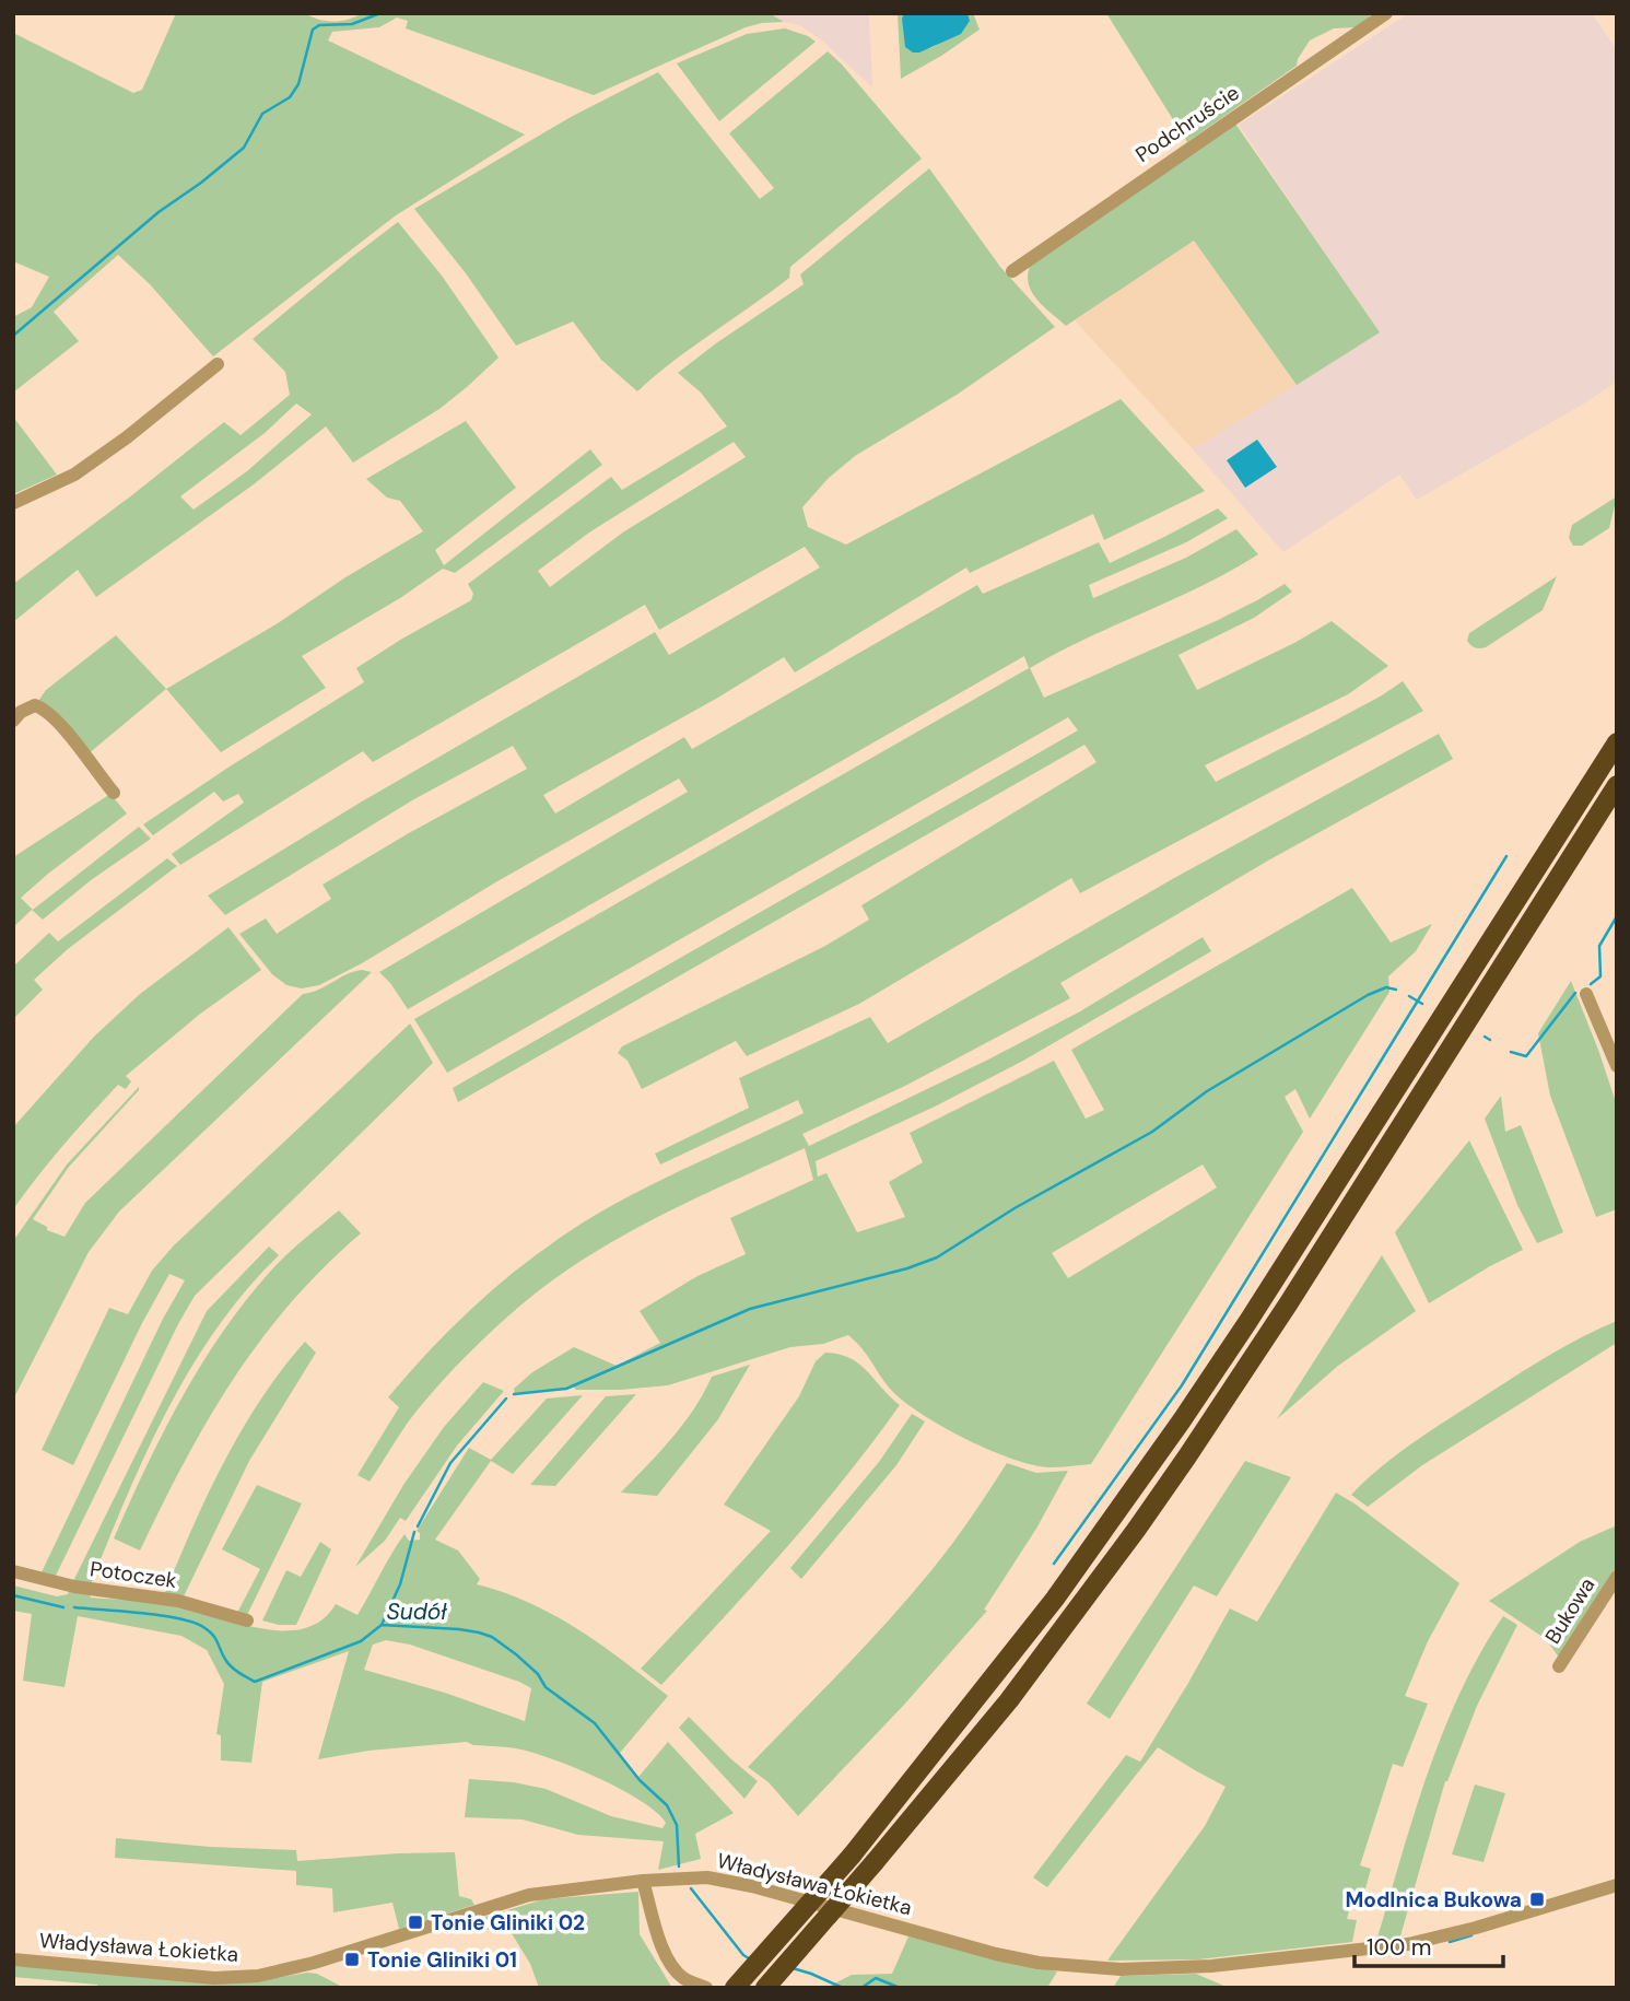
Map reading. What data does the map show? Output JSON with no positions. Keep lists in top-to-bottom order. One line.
{"streets":{"street":["Podchruście","Potoczek","Bukowa","Władysława Łokietka"]},"water":["Sudół"],"places":{"transit":["Modlnica Bukowa","Tonie Gliniki 02","Tonie Gliniki 01"]},"scale_bar":"100 m"}
